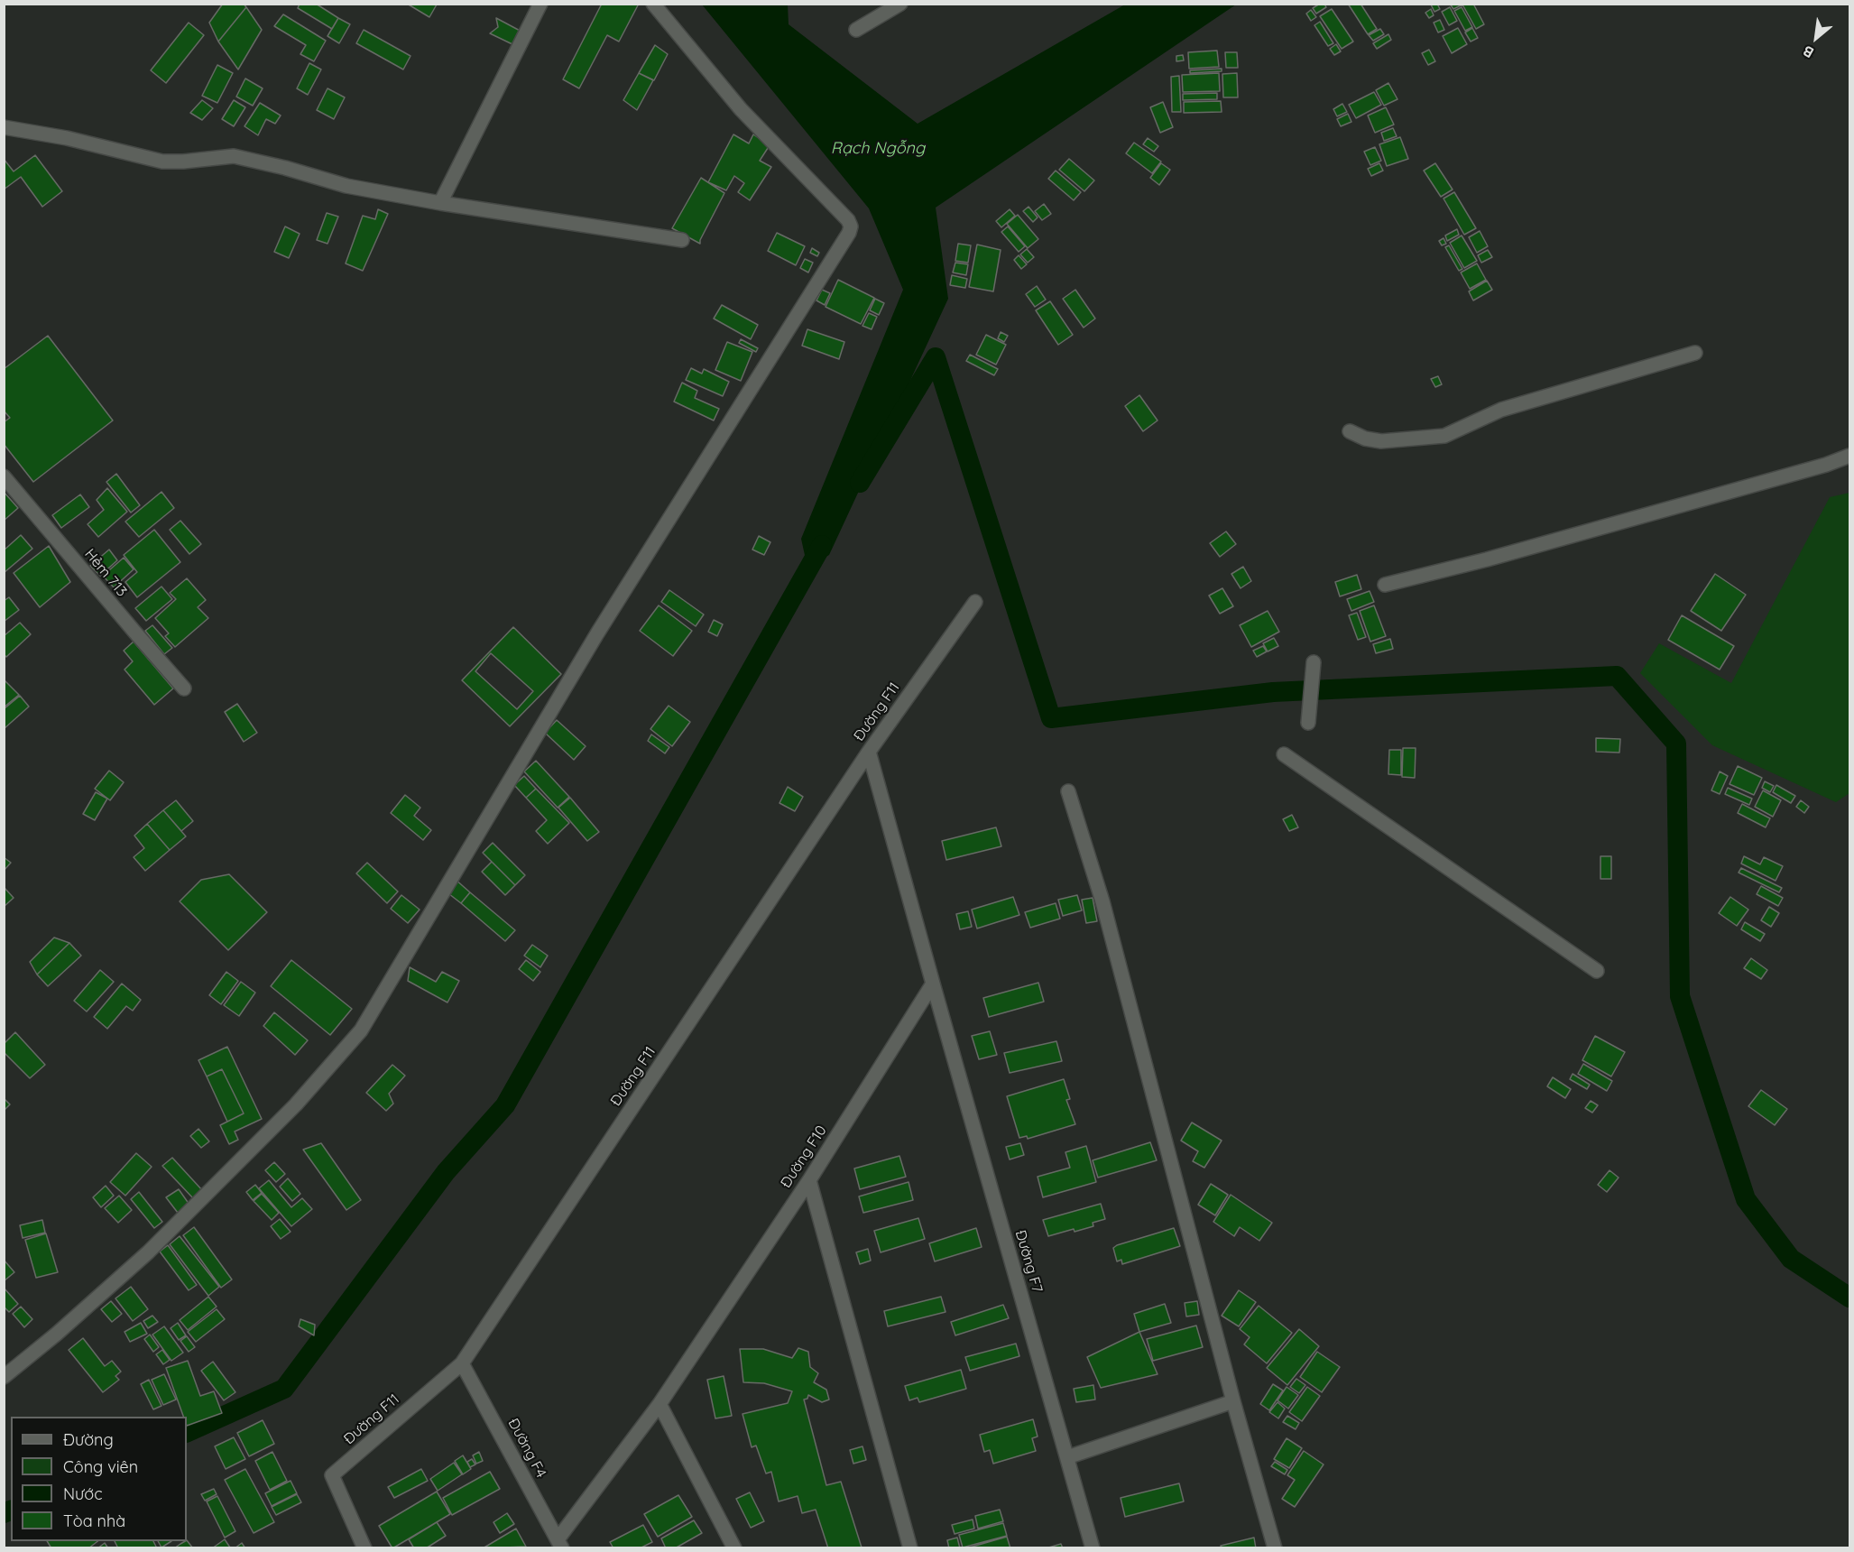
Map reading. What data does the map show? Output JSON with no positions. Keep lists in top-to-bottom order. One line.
{"streets":{"street":["Hẻm 713","Đường F11","Đường F10","Đường F7","Đường F4"]},"crossings":[["Đường F11","Đường F4"],["Đường F10","Đường F7"],["Đường F10","Đường F4"]],"water":["Rạch Ngỗng"],"legend":["Đường","Công viên","Nước","Tòa nhà"],"north":"bottom left"}
